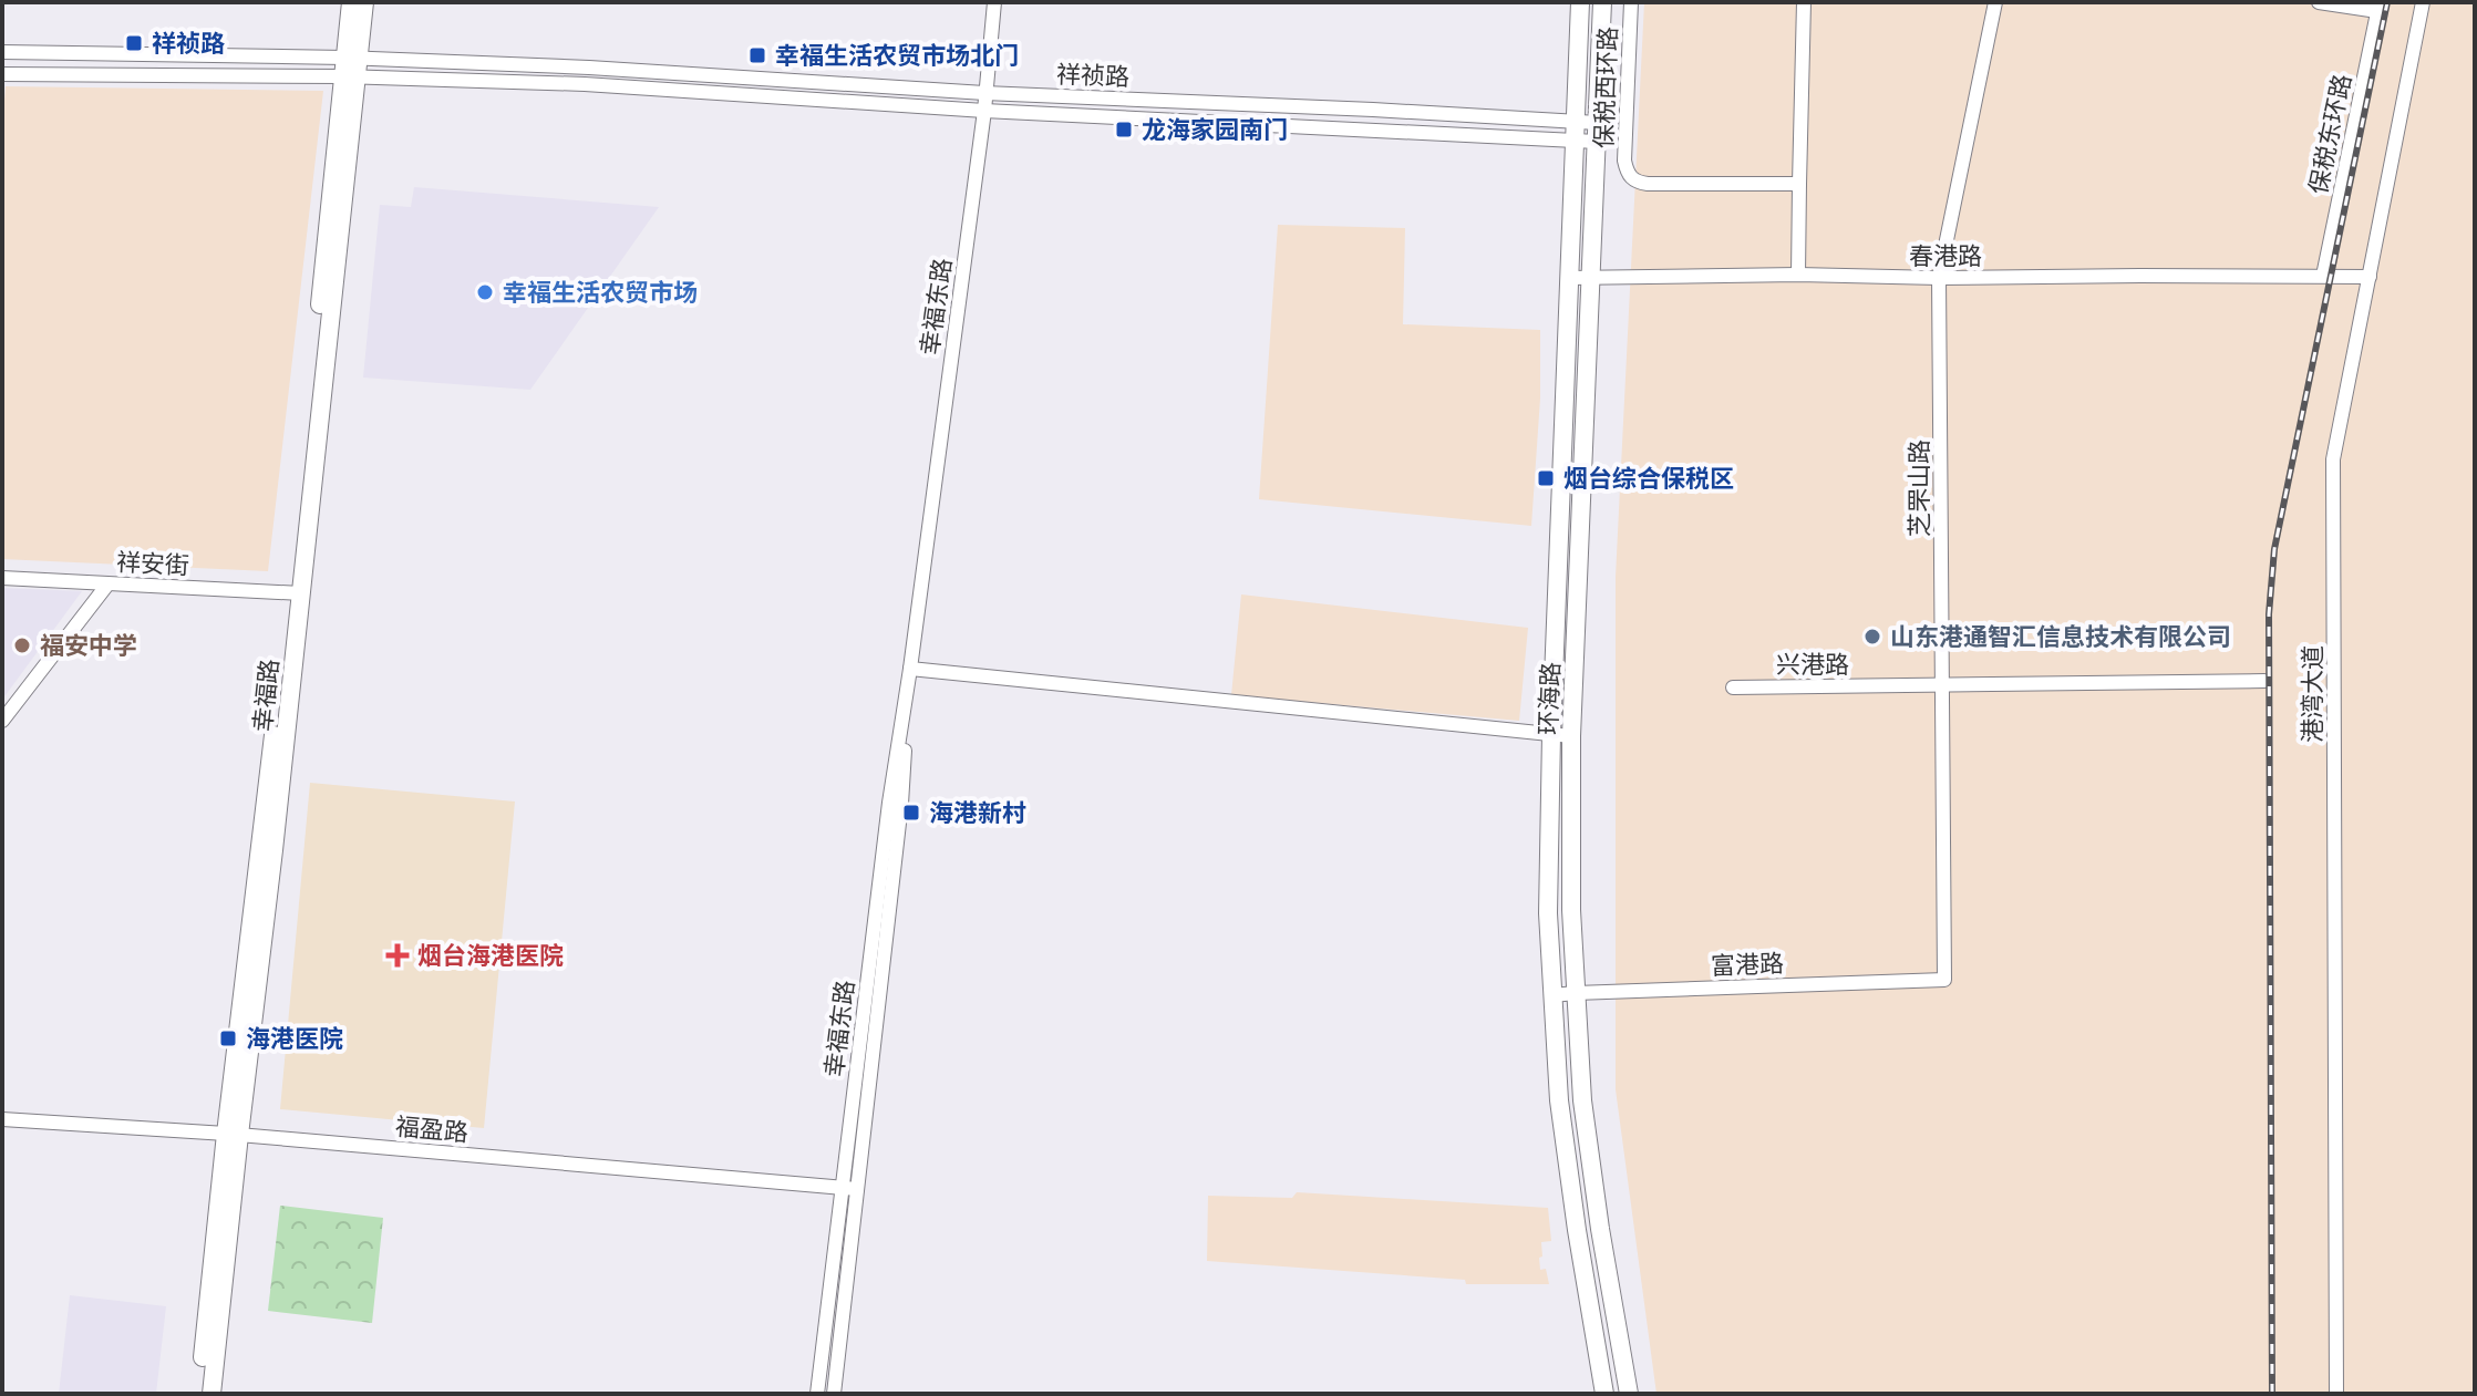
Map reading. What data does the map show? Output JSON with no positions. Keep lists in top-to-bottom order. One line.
{"streets":{"main road":["幸福路","环海路"],"street":["祥祯路","保税西环路","保税东环路","春港路","幸福东路","芝罘山路","祥安街","兴港路","港湾大道","富港路","福盈路"]},"crossings":[["祥祯路","幸福东路"],["祥祯路","幸福路"],["祥祯路","环海路"],["保税东环路","春港路"],["春港路","芝罘山路"],["春港路","港湾大道"],["春港路","环海路"],["幸福东路","福盈路"],["芝罘山路","兴港路"],["芝罘山路","富港路"],["祥安街","幸福路"],["幸福路","福盈路"],["环海路","富港路"]],"places":{"transit":["祥祯路","幸福生活农贸市场北门","龙海家园南门","烟台综合保税区","海港新村","海港医院"],"other":["幸福生活农贸市场","山东港通智汇信息技术有限公司","福安中学"],"health":["烟台海港医院"]}}
